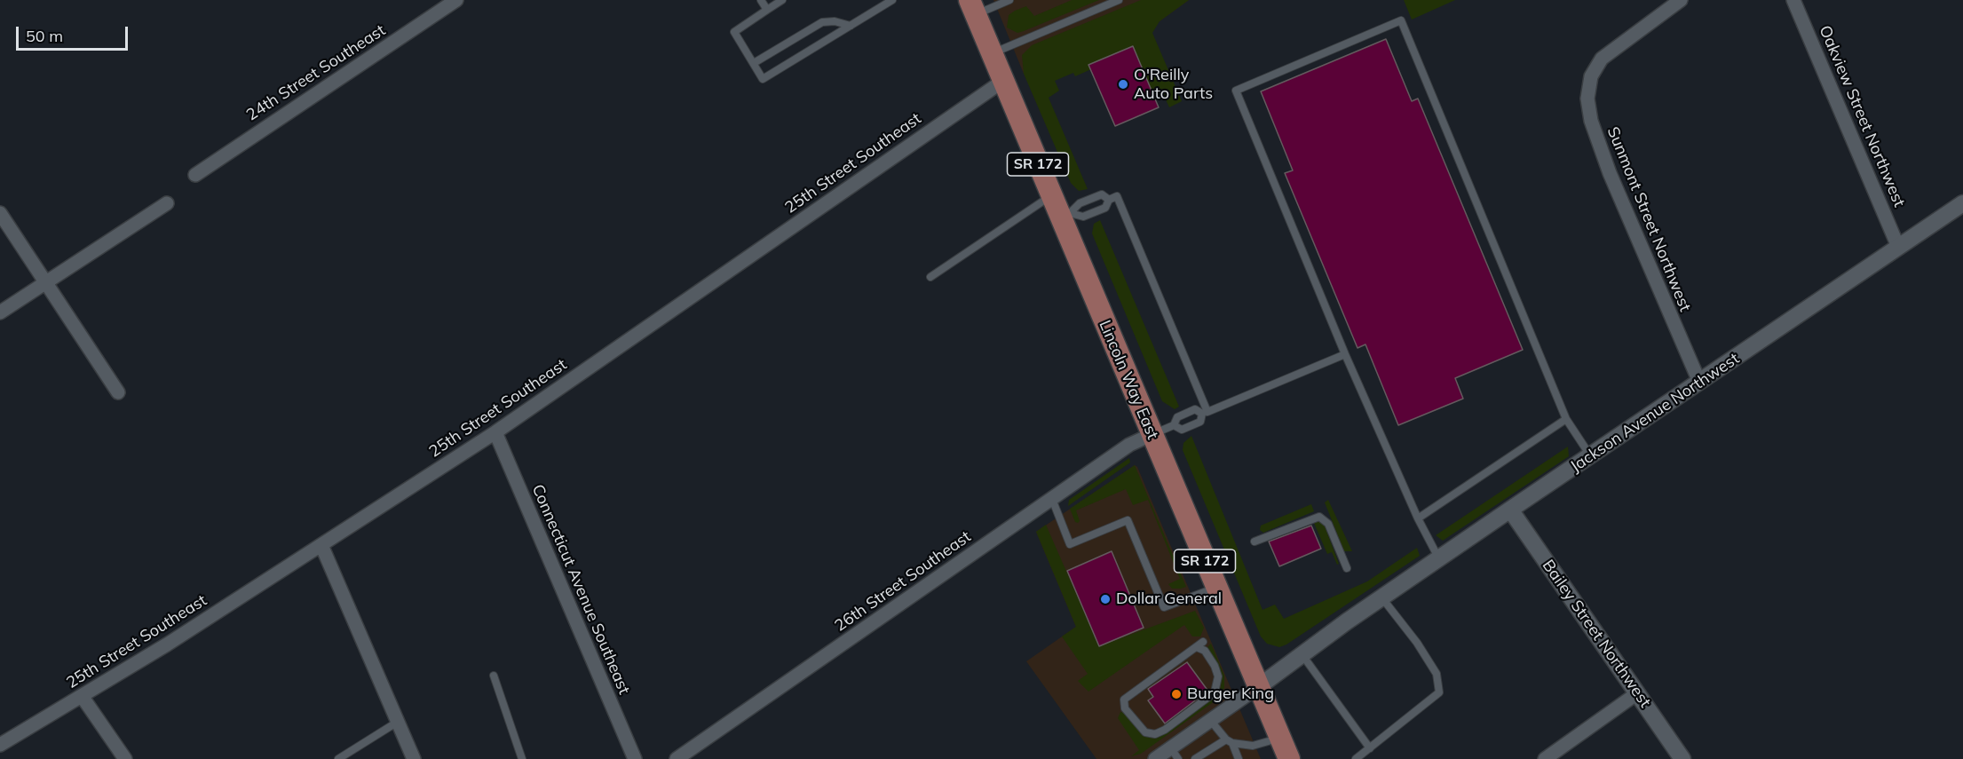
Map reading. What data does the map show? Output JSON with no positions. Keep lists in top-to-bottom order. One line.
{"streets":{"main road":["SR 172","Lincoln Way East"],"street":["24th Street Southeast","Oakview Street Northwest","25th Street Southeast","Sunmont Street Northwest","Jackson Avenue Northwest","26th Street Southeast","Connecticut Avenue Southeast","Bailey Street Northwest"]},"crossings":[["Oakview Street Northwest","Jackson Avenue Northwest"],["25th Street Southeast","Lincoln Way East"],["25th Street Southeast","Connecticut Avenue Southeast"],["Sunmont Street Northwest","Jackson Avenue Northwest"],["Lincoln Way East","Jackson Avenue Northwest"],["Lincoln Way East","26th Street Southeast"],["Jackson Avenue Northwest","Bailey Street Northwest"]],"places":["O'Reilly Auto Parts","Dollar General","Burger King"],"scale_bar":"50 m"}
